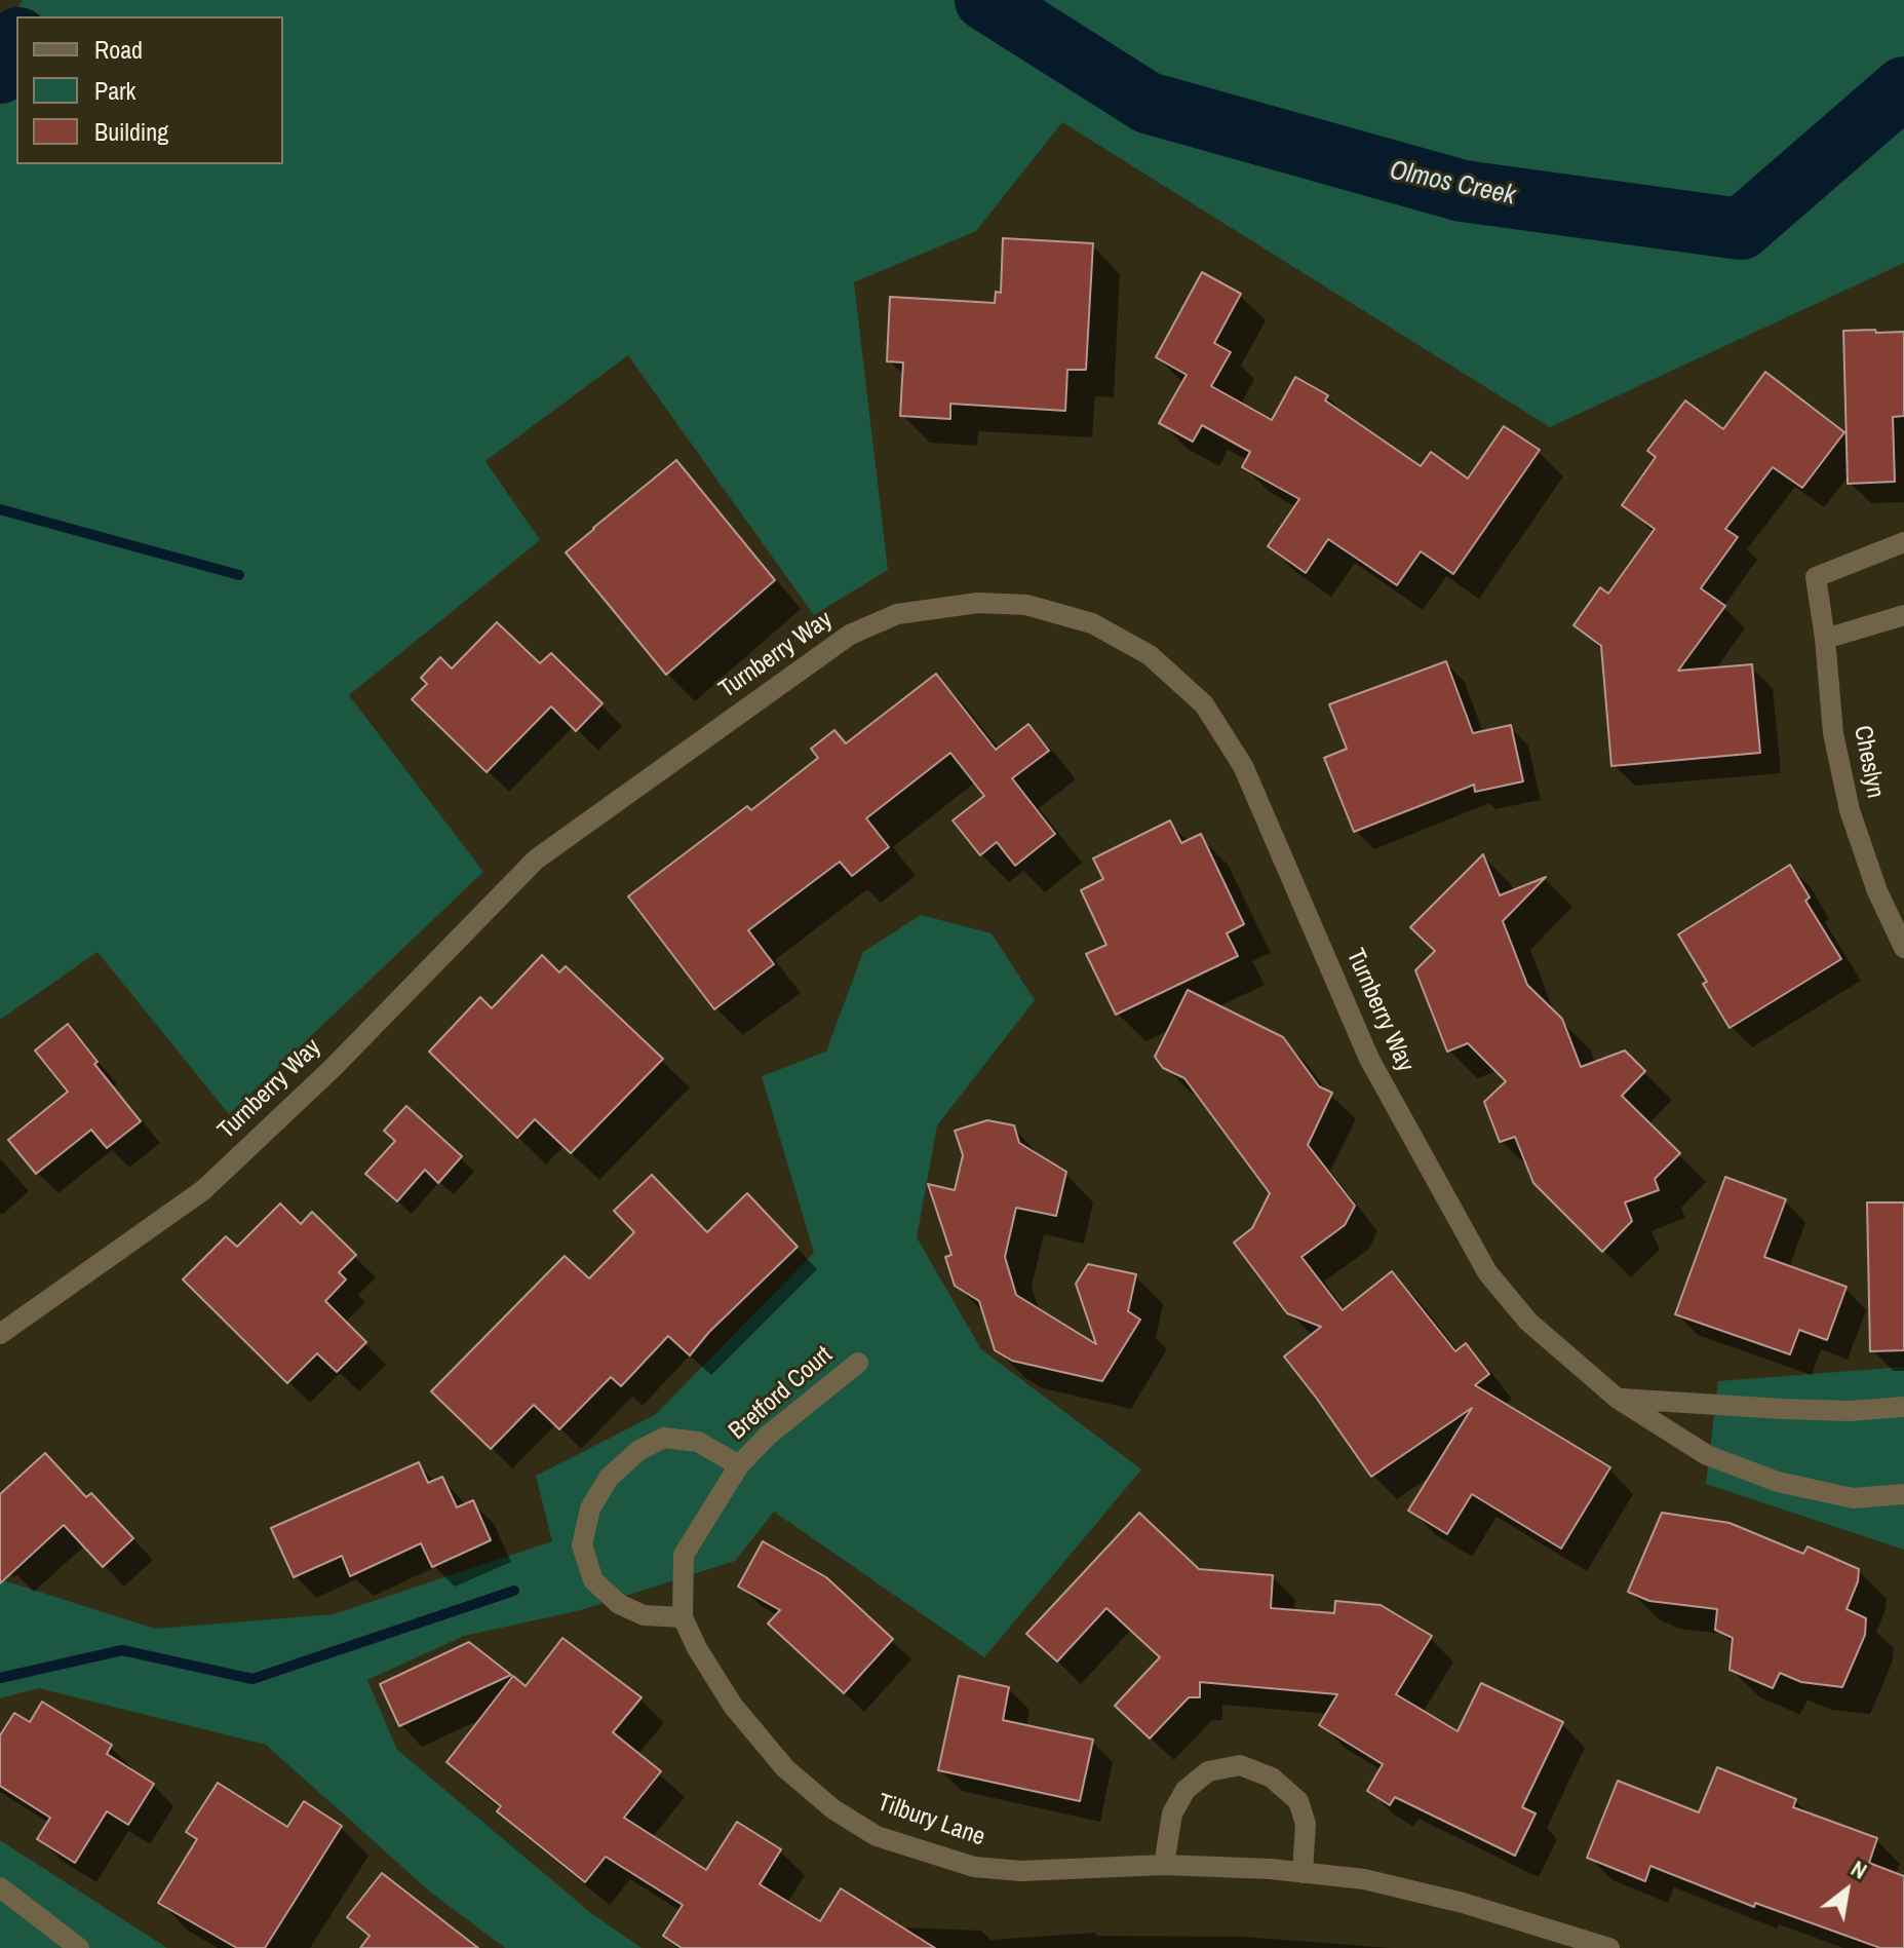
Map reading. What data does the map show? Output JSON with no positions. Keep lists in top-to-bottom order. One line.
{"streets":{"street":["Turnberry Way","Cheslyn","Bretford Court","Tilbury Lane"]},"crossings":[["Bretford Court","Tilbury Lane"]],"water":["Olmos Creek"],"legend":["Road","Park","Building"],"north":"top right"}
